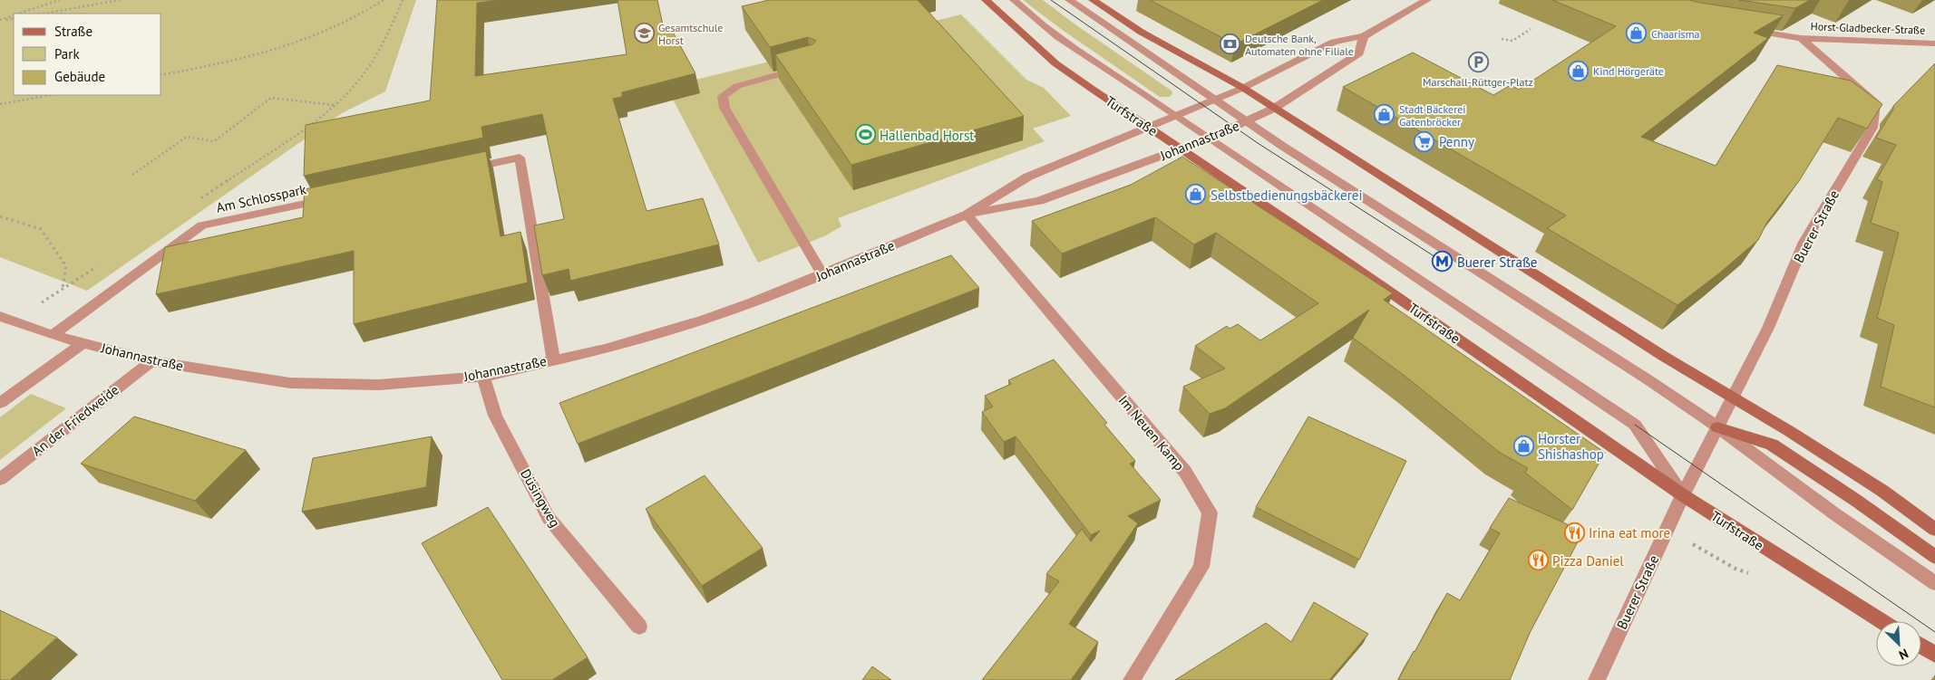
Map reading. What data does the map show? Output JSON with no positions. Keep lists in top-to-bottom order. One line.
{"streets":{"main road":["Turfstraße"],"street":["Horst-Gladbecker-Straße","Johannastraße","Am Schlosspark","Buerer Straße","An der Friedweide","Im Neuen Kamp","Düsingweg"]},"crossings":[["Horst-Gladbecker-Straße","Buerer Straße"],["Turfstraße","Johannastraße"],["Turfstraße","Buerer Straße"],["Johannastraße","Am Schlosspark"],["Johannastraße","An der Friedweide"],["Johannastraße","Im Neuen Kamp"],["Johannastraße","Düsingweg"]],"places":{"school or university":["Gesamtschule Horst"],"shop":["Chaarisma","Kind Hörgeräte","Stadt Bäckerei Gatenbröcker","Selbstbedienungsbäckerei","Horster Shishashop"],"bank":["Deutsche Bank, Automaten ohne Filiale"],"parking":["Marschall-Rüttger-Platz"],"sports":["Hallenbad Horst"],"supermarket":["Penny"],"metro station":["Buerer Straße"],"restaurant":["Irina eat more","Pizza Daniel"]},"legend":["Straße","Park","Gebäude"],"north":"bottom right"}
